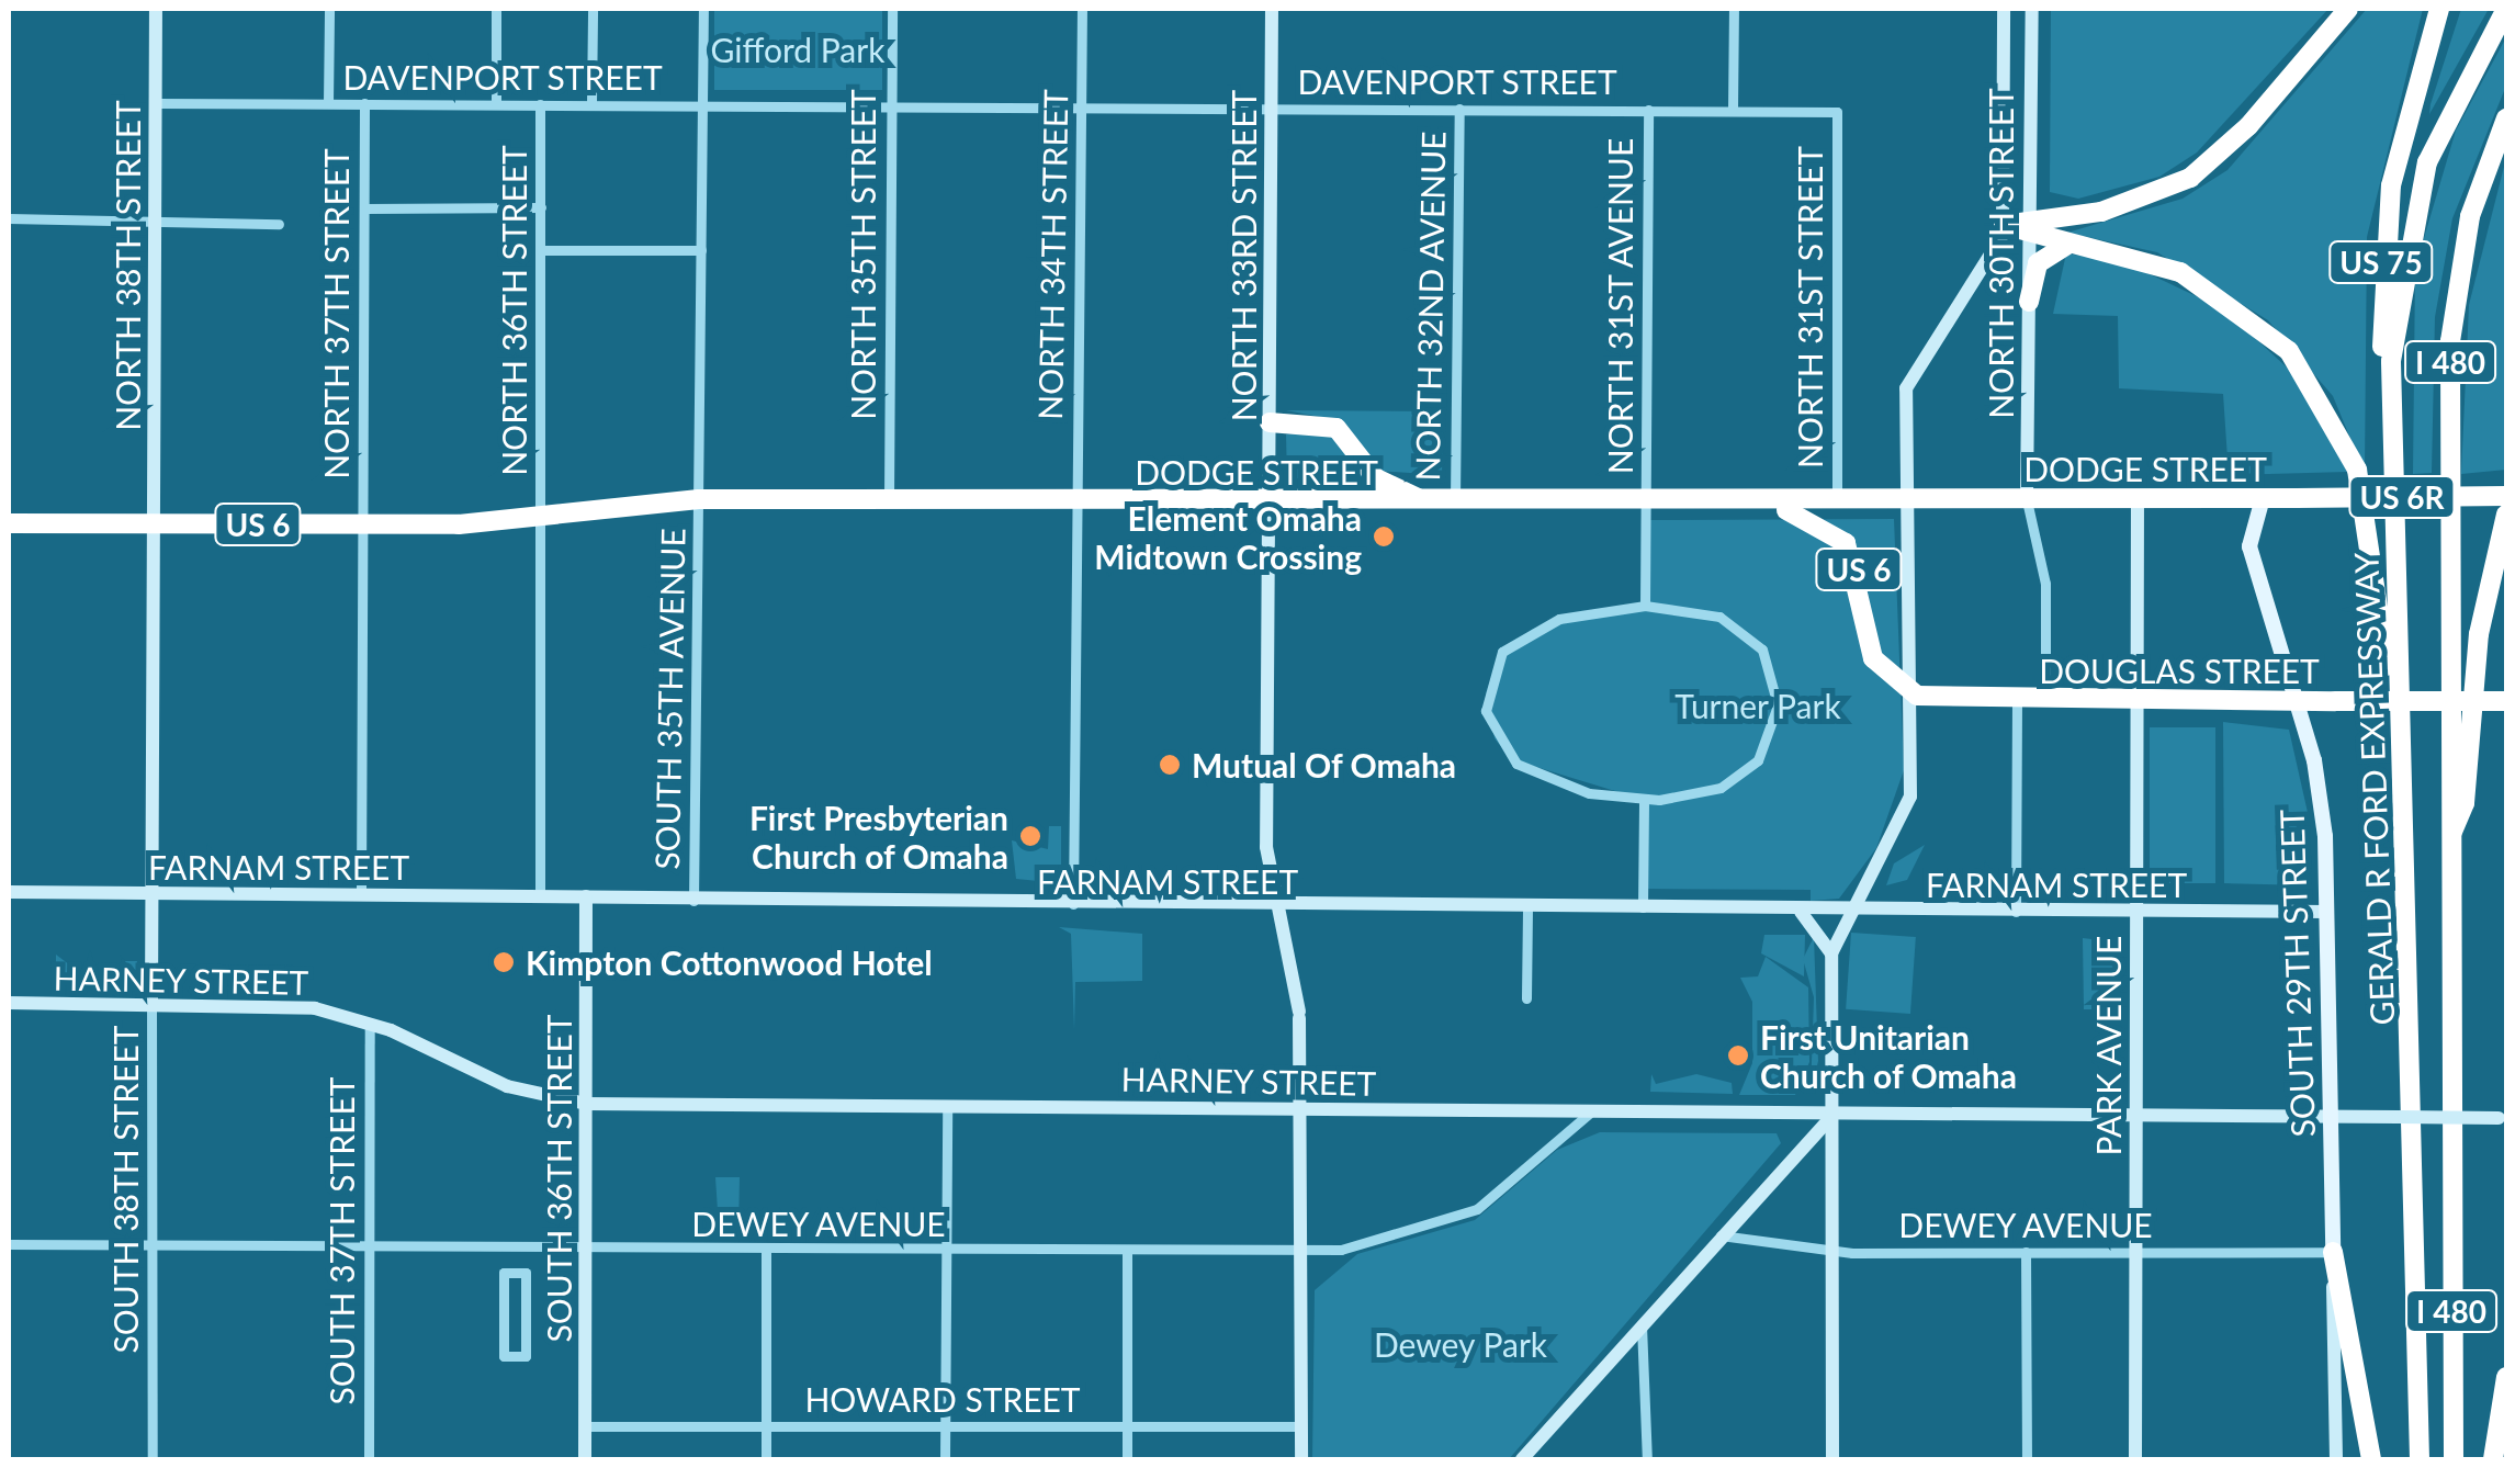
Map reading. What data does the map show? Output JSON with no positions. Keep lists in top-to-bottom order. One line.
{"streets":{"highway":["US 75","I 480","DODGE STREET","US 6R","US 6","DOUGLAS STREET","GERALD R FORD EXPRESSWAY"],"main road":["NORTH 30TH STREET","NORTH 33RD STREET","NORTH 38TH STREET","FARNAM STREET","SOUTH 29TH STREET","HARNEY STREET","PARK AVENUE","SOUTH 36TH STREET","SOUTH 38TH STREET"],"street":["DAVENPORT STREET","NORTH 35TH STREET","NORTH 34TH STREET","NORTH 32ND AVENUE","NORTH 31ST AVENUE","NORTH 31ST STREET","NORTH 36TH STREET","NORTH 37TH STREET","SOUTH 35TH AVENUE","DEWEY AVENUE","SOUTH 37TH STREET","HOWARD STREET"]},"crossings":[["DAVENPORT STREET","NORTH 35TH STREET"],["DAVENPORT STREET","NORTH 34TH STREET"],["DAVENPORT STREET","NORTH 33RD STREET"],["DAVENPORT STREET","NORTH 38TH STREET"],["DAVENPORT STREET","NORTH 32ND AVENUE"],["DAVENPORT STREET","NORTH 31ST AVENUE"],["DAVENPORT STREET","NORTH 31ST STREET"],["DAVENPORT STREET","NORTH 36TH STREET"],["DAVENPORT STREET","NORTH 37TH STREET"],["DAVENPORT STREET","SOUTH 35TH AVENUE"],["NORTH 30TH STREET","DODGE STREET"],["NORTH 35TH STREET","DODGE STREET"],["NORTH 34TH STREET","DODGE STREET"],["NORTH 34TH STREET","FARNAM STREET"],["NORTH 33RD STREET","DODGE STREET"],["NORTH 33RD STREET","FARNAM STREET"],["NORTH 33RD STREET","HARNEY STREET"],["NORTH 33RD STREET","DEWEY AVENUE"],["NORTH 33RD STREET","HOWARD STREET"],["US 75","GERALD R FORD EXPRESSWAY"],["NORTH 38TH STREET","DODGE STREET"],["NORTH 38TH STREET","SOUTH 38TH STREET"],["NORTH 32ND AVENUE","DODGE STREET"],["NORTH 31ST AVENUE","DODGE STREET"],["NORTH 31ST STREET","DODGE STREET"],["NORTH 36TH STREET","DODGE STREET"],["NORTH 37TH STREET","DODGE STREET"],["DODGE STREET","US 6"],["DODGE STREET","SOUTH 35TH AVENUE"],["DODGE STREET","SOUTH 29TH STREET"],["DODGE STREET","PARK AVENUE"],["DODGE STREET","SOUTH 38TH STREET"],["US 6","DOUGLAS STREET"],["DOUGLAS STREET","SOUTH 29TH STREET"],["DOUGLAS STREET","PARK AVENUE"],["SOUTH 35TH AVENUE","FARNAM STREET"],["FARNAM STREET","SOUTH 29TH STREET"],["FARNAM STREET","PARK AVENUE"],["FARNAM STREET","SOUTH 36TH STREET"],["FARNAM STREET","SOUTH 38TH STREET"],["SOUTH 29TH STREET","HARNEY STREET"],["SOUTH 29TH STREET","DEWEY AVENUE"],["HARNEY STREET","PARK AVENUE"],["HARNEY STREET","SOUTH 36TH STREET"],["HARNEY STREET","SOUTH 38TH STREET"],["HARNEY STREET","DEWEY AVENUE"],["HARNEY STREET","SOUTH 37TH STREET"],["PARK AVENUE","DEWEY AVENUE"],["SOUTH 36TH STREET","DEWEY AVENUE"],["SOUTH 36TH STREET","HOWARD STREET"],["SOUTH 38TH STREET","DEWEY AVENUE"],["DEWEY AVENUE","SOUTH 37TH STREET"]],"parks":["Gifford Park","Turner Park","Dewey Park"],"places":["Element Omaha Midtown Crossing","Mutual Of Omaha","First Presbyterian Church of Omaha","Kimpton Cottonwood Hotel","First Unitarian Church of Omaha"]}
